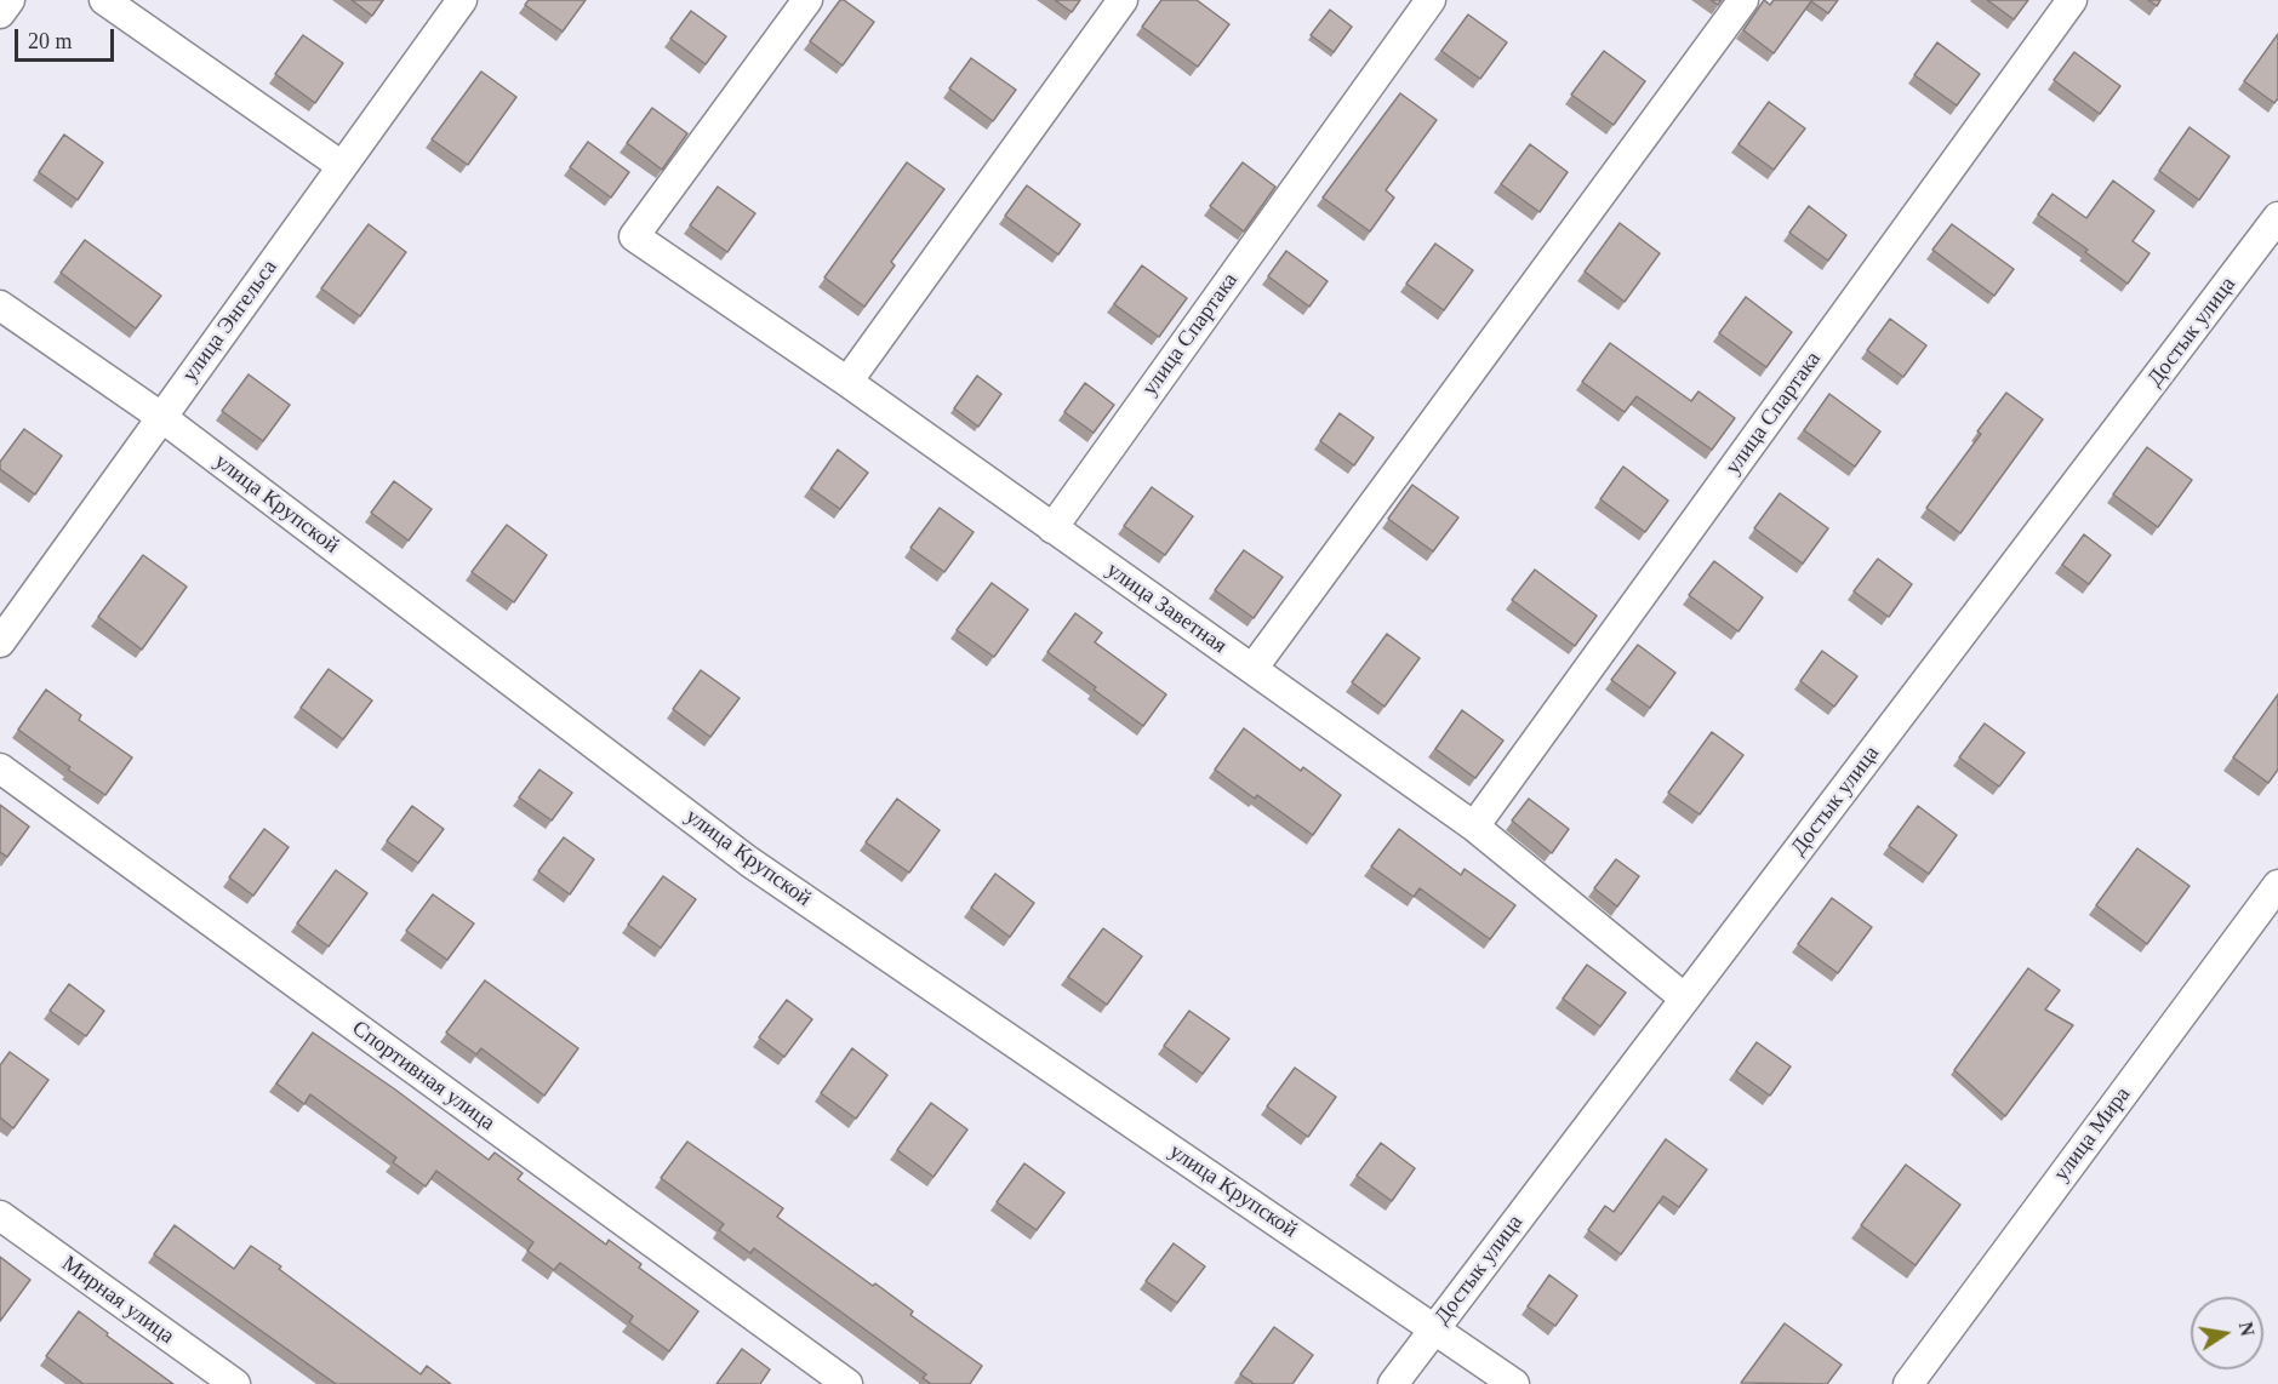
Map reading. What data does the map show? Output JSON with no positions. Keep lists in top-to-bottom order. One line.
{"streets":{"street":["улица Энгельса","Достык улица","улица Спартака","улица Крупской","улица Заветная","Спортивная улица","улица Мира","Мирная улица"]},"crossings":[["улица Энгельса","улица Крупской"],["Достык улица","улица Крупской"],["Достык улица","улица Заветная"],["улица Спартака","улица Заветная"]],"scale_bar":"20 m","north":"right"}
